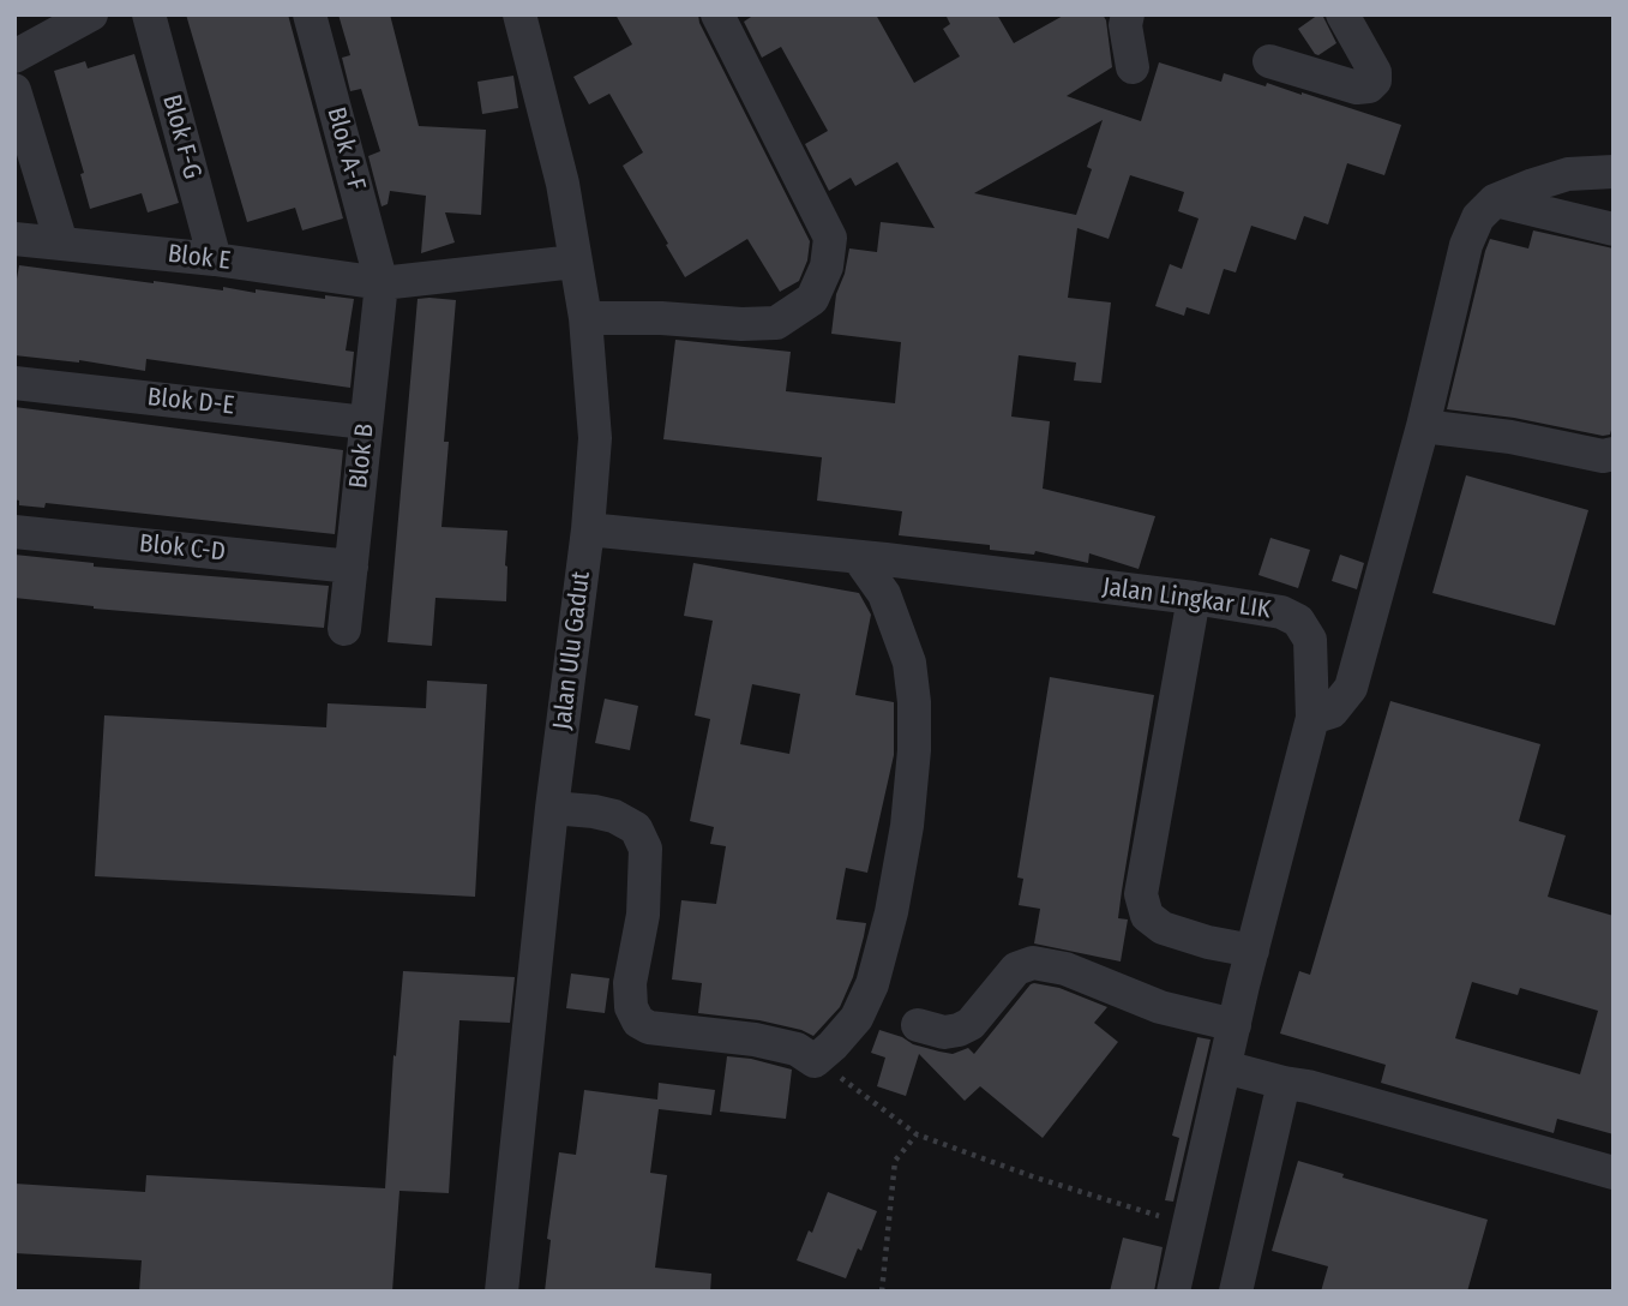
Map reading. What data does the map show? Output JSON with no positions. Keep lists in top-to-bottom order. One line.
{"streets":{"street":["Blok F-G","Blok A-F","Blok E","Blok D-E","Blok B","Blok C-D","Jalan Lingkar LIK","Jalan Ulu Gadut"]},"crossings":[["Blok F-G","Blok E"],["Blok A-F","Blok E"],["Blok A-F","Blok B"],["Blok E","Blok B"],["Blok E","Jalan Ulu Gadut"],["Blok D-E","Blok B"],["Blok B","Blok C-D"],["Jalan Lingkar LIK","Jalan Ulu Gadut"]]}
